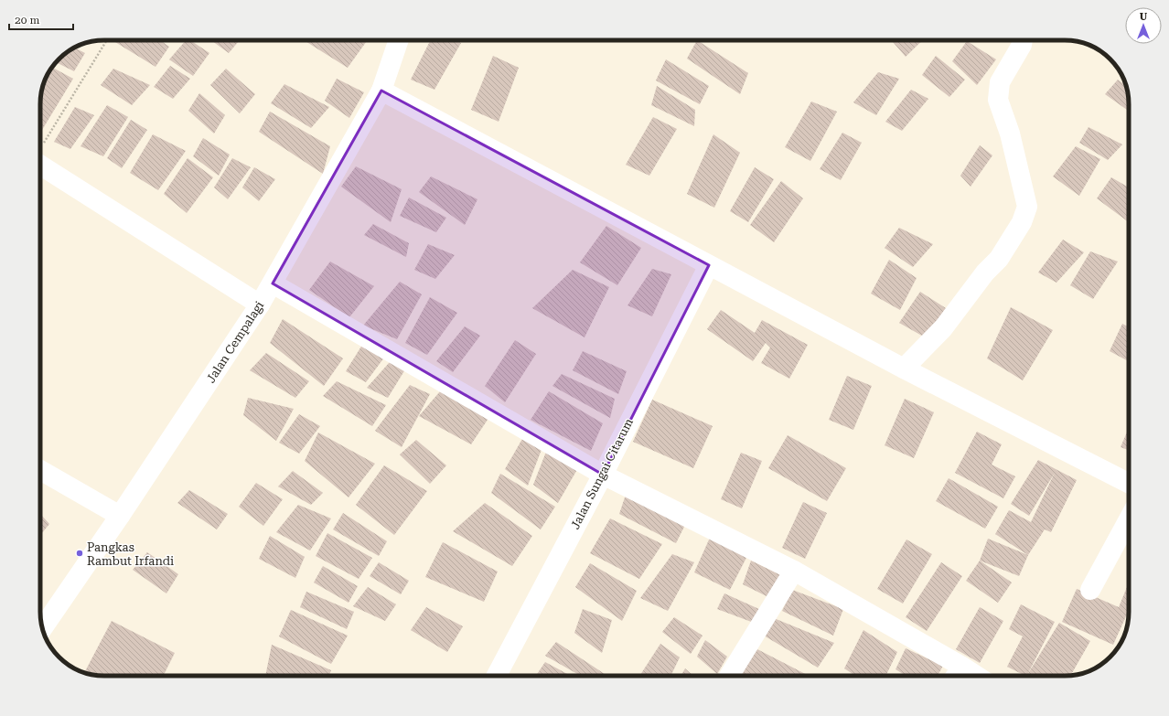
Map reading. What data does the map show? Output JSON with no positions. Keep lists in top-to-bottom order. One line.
{"streets":{"street":["Jalan Cempalagi","Jalan Sungai Citarum"]},"places":["Pangkas Rambut Irfandi"],"scale_bar":"20 m","north":"top"}
